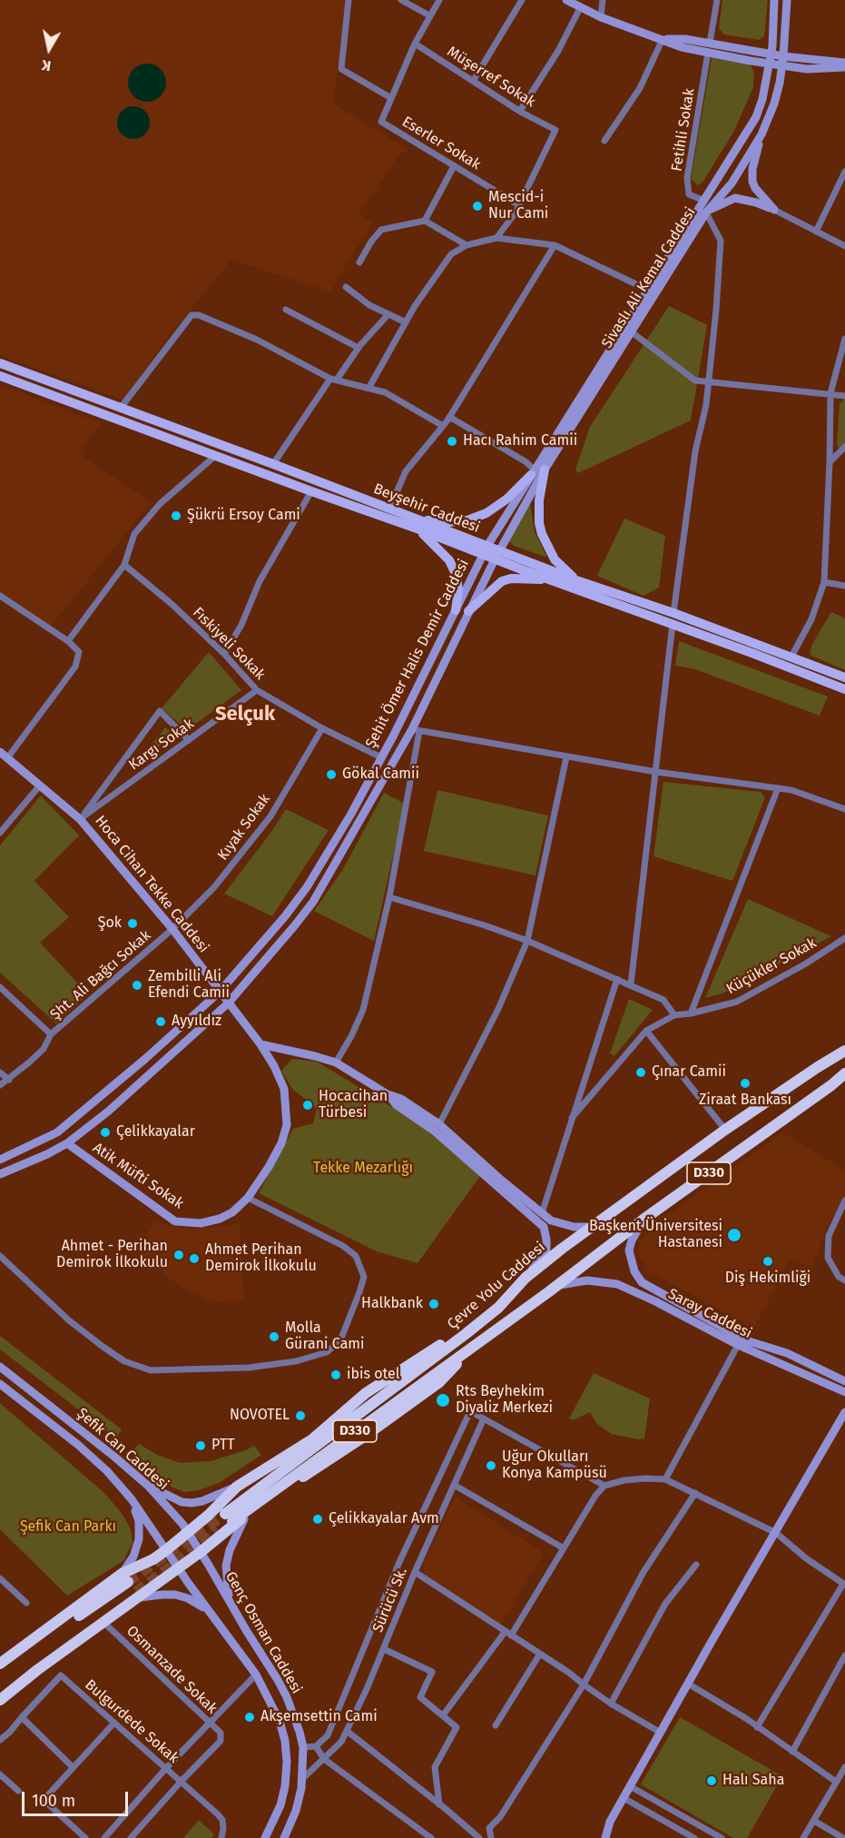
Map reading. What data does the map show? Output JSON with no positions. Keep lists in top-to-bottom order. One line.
{"streets":{"highway":["D330","Çevre Yolu Caddesi"],"main road":["Sivaslı Ali Kemal Caddesi","Beyşehir Caddesi","Şehit Ömer Halis Demir Caddesi","Hoca Cihan Tekke Caddesi","Atik Müfti Sokak","Saray Caddesi","Şefik Can Caddesi","Genç Osman Caddesi"],"street":["Müşerref Sokak","Fetihli Sokak","Eserler Sokak","Fıskiyeli Sokak","Kargı Sokak","Kıyak Sokak","Küçükler Sokak","Şht. Ali Bağcı Sokak","Sürücü Sk.","Osmanzade Sokak","Bulgurdede Sokak"]},"crossings":[["Müşerref Sokak","Eserler Sokak"],["Fetihli Sokak","Sivaslı Ali Kemal Caddesi"],["Sivaslı Ali Kemal Caddesi","Beyşehir Caddesi"],["Sivaslı Ali Kemal Caddesi","Şehit Ömer Halis Demir Caddesi"],["Beyşehir Caddesi","Şehit Ömer Halis Demir Caddesi"],["Fıskiyeli Sokak","Şehit Ömer Halis Demir Caddesi"],["Fıskiyeli Sokak","Kargı Sokak"],["Fıskiyeli Sokak","Kıyak Sokak"],["Şehit Ömer Halis Demir Caddesi","Hoca Cihan Tekke Caddesi"],["Şehit Ömer Halis Demir Caddesi","Atik Müfti Sokak"],["Kargı Sokak","Hoca Cihan Tekke Caddesi"],["Kıyak Sokak","Hoca Cihan Tekke Caddesi"],["Kıyak Sokak","Şht. Ali Bağcı Sokak"],["Hoca Cihan Tekke Caddesi","Şht. Ali Bağcı Sokak"],["Hoca Cihan Tekke Caddesi","Atik Müfti Sokak"],["D330","Çevre Yolu Caddesi"],["Çevre Yolu Caddesi","Saray Caddesi"],["Şefik Can Caddesi","Genç Osman Caddesi"],["Sürücü Sk.","Genç Osman Caddesi"],["Osmanzade Sokak","Bulgurdede Sokak"]],"districts":["Selçuk"],"parks":["Tekke Mezarlığı","Şefik Can Parkı"],"places":["Mescid-i Nur Cami","Hacı Rahim Camii","Şükrü Ersoy Cami","Gökal Camii","Şok","Zembilli Ali Efendi Camii","Ayyıldız","Çınar Camii","Ziraat Bankası","Hocacihan Türbesi","Çelikkayalar","Başkent Üniversitesi Hastanesi","Ahmet - Perihan Demirok İlkokulu","Ahmet Perihan Demirok İlkokulu","Diş Hekimliği","Halkbank","Molla Gürani Cami","ibis otel","Rts Beyhekim Diyaliz Merkezi","NOVOTEL","PTT","Uğur Okulları Konya Kampüsü","Çelikkayalar Avm","Akşemsettin Cami","Halı Saha"],"scale_bar":"100 m","north":"bottom"}
